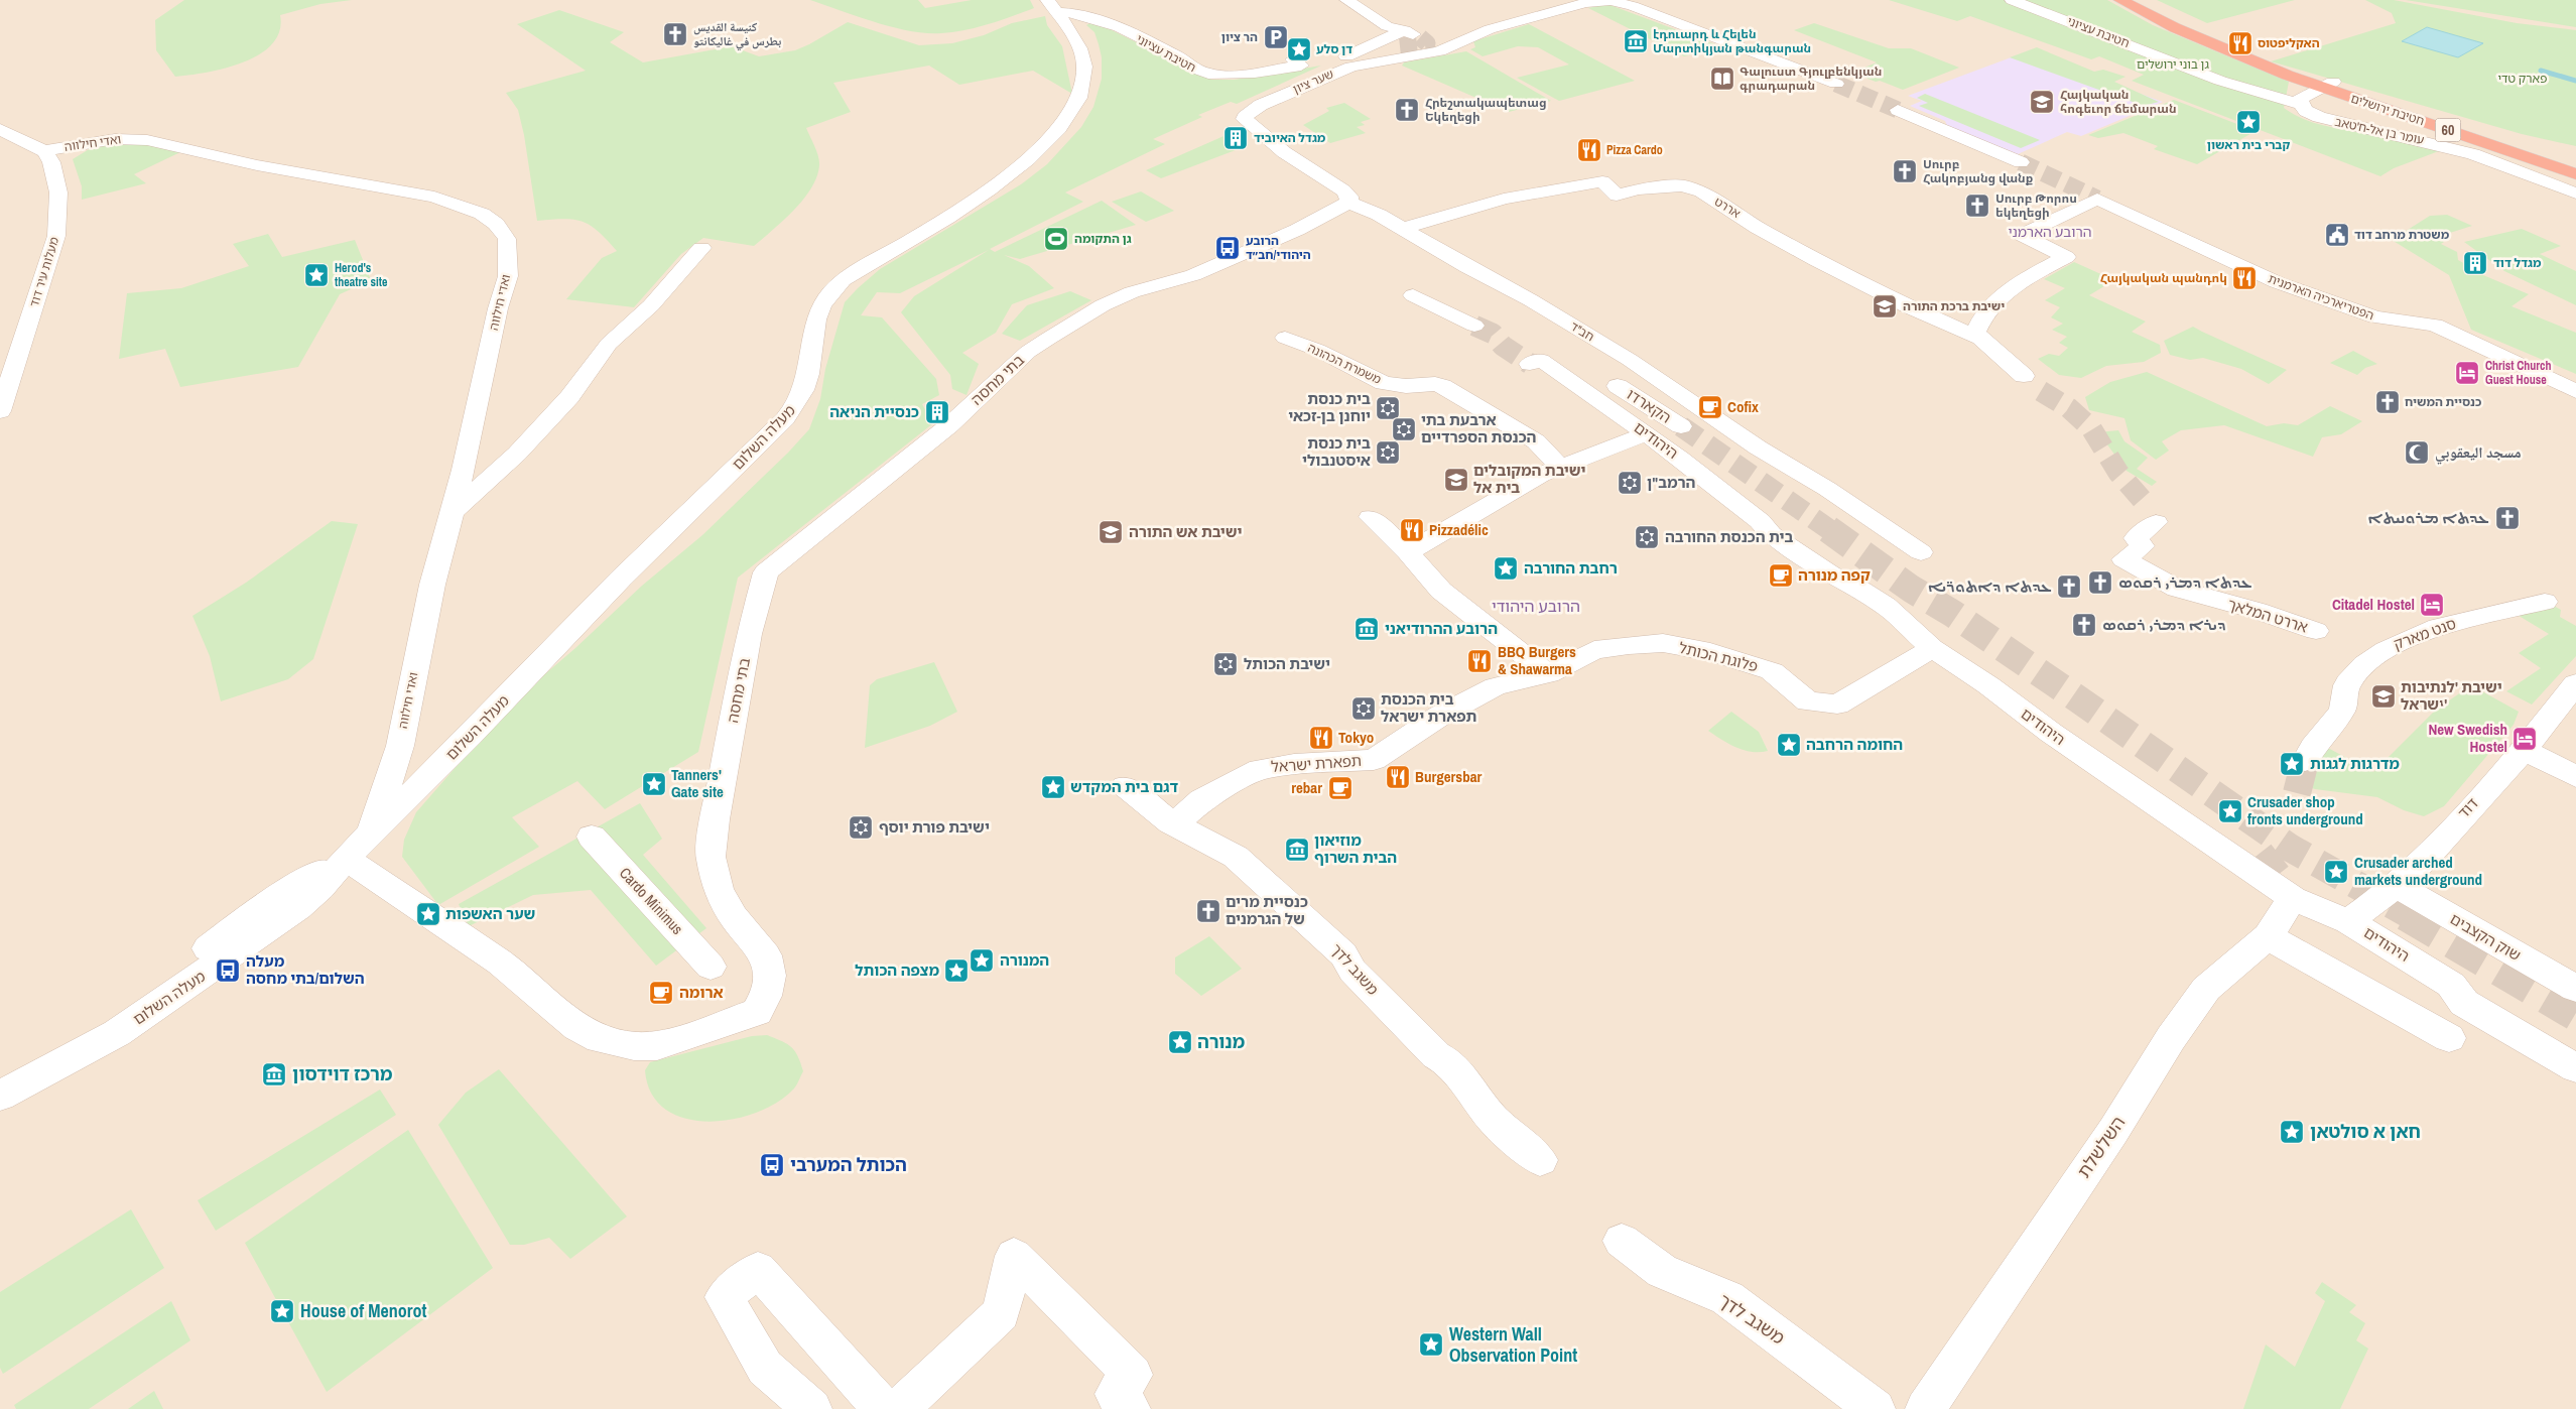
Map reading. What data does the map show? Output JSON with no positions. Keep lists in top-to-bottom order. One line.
{"streets":{"highway":["חטיבת ירושלים","60"],"street":["חטיבת עציוני","שער ציון","עומר בן אל-ח'טאב","ואדי חילווה","אררט","מעלות עיר דוד","הפטריארכיה הארמנית","חב\"ד","משמרת הכהונה","בתי מחסה","הקארדו","מעלה השלום","היהודים","אררט המלאך","סנט מארק","פלוגת הכותל","תפארת ישראל","דוד","Cardo Minimus","שוק הקצבים","משגב לדך","השלשלת"]},"crossings":[["חטיבת עציוני","עומר בן אל-ח'טאב"],["חטיבת עציוני","מעלה השלום"],["שער ציון","חב\"ד"],["ואדי חילווה","מעלות עיר דוד"],["ואדי חילווה","מעלה השלום"],["אררט","הפטריארכיה הארמנית"],["אררט","חב\"ד"],["חב\"ד","בתי מחסה"],["בתי מחסה","מעלה השלום"],["היהודים","פלוגת הכותל"],["היהודים","דוד"],["היהודים","השלשלת"],["פלוגת הכותל","תפארת ישראל"],["תפארת ישראל","משגב לדך"],["דוד","שוק הקצבים"]],"districts":["הרובע הארמני","הרובע היהודי"],"parks":["גן בוני ירושלים","פארק טדי"],"places":{"church":["كنيسة القديس بطرس في غاليكانتو","Հրեշտակապետաց Եկեղեցի","Սուրբ Հակոբյանց վանք","Սուրբ Թորոս եկեղեցի","כנסיית המשיח","ܥܕܬܐ ܡܪܘܢܝܬܐ","ܥܕܬܐ ܕܡܪܝ ܪܩܘܣ","ܥܕܬܐ ܕܐܬܘܖ̈ܝܐ","ܕܝܪܐ ܕܡܪܝ ܪܩܘܣ","כנסיית מרים של הגרמנים"],"parking":["הר ציון"],"museum":["էդուարդ և Հելեն Մարտիկյան թանգարան","הרובע ההרודיאני","מוזיאון הבית השרוף","מרכז דוידסון"],"restaurant":["האקליפטוס","Pizza Cardo","Հայկական պանդոկ","Pizzadélic","BBQ Burgers & Shawarma","Tokyo","Burgersbar"],"place":["דן סלע","קברי בית ראשון","Herod's theatre site","רחבת החורבה","החומה הרחבה","מדרגות לגגות","Tanners' Gate site","דגם בית המקדש","Crusader shop fronts underground","Crusader arched markets underground","שער האשפות","המנורה","מצפה הכותל","מנורה","חאן א סולטאן","House of Menorot","Western Wall Observation Point"],"library":["Գալուստ Գյուլբենկյան գրադարան"],"school or university":["Հայկական հոգեւոր ճեմարան","ישיבת ברכת התורה","ישיבת המקובלים בית אל","ישיבת אש התורה","ישיבת 'לנתיבות ישראל'"],"building":["מגדל האיוביד","מגדל דוד","כנסיית הניאה"],"public building":["משטרת מרחב דוד"],"sports":["גן התקומה"],"bus stop":["הרובע היהודי/חב״ד","מעלה השלום/בתי מחסה","הכותל המערבי"],"hotel":["Christ Church Guest House","Citadel Hostel","New Swedish Hostel"],"cafe":["Cofix","קפה מנורה","rebar","ארומה"],"synagogue":["בית כנסת יוחנן בן-זכאי","ארבעת בתי הכנסת הספרדיים","בית כנסת איסטנבולי","הרמב\"ן","בית הכנסת החורבה","ישיבת הכותל","בית הכנסת תפארת ישראל","ישיבת פורת יוסף"],"mosque":["مسجد اليعقوبي"]}}
